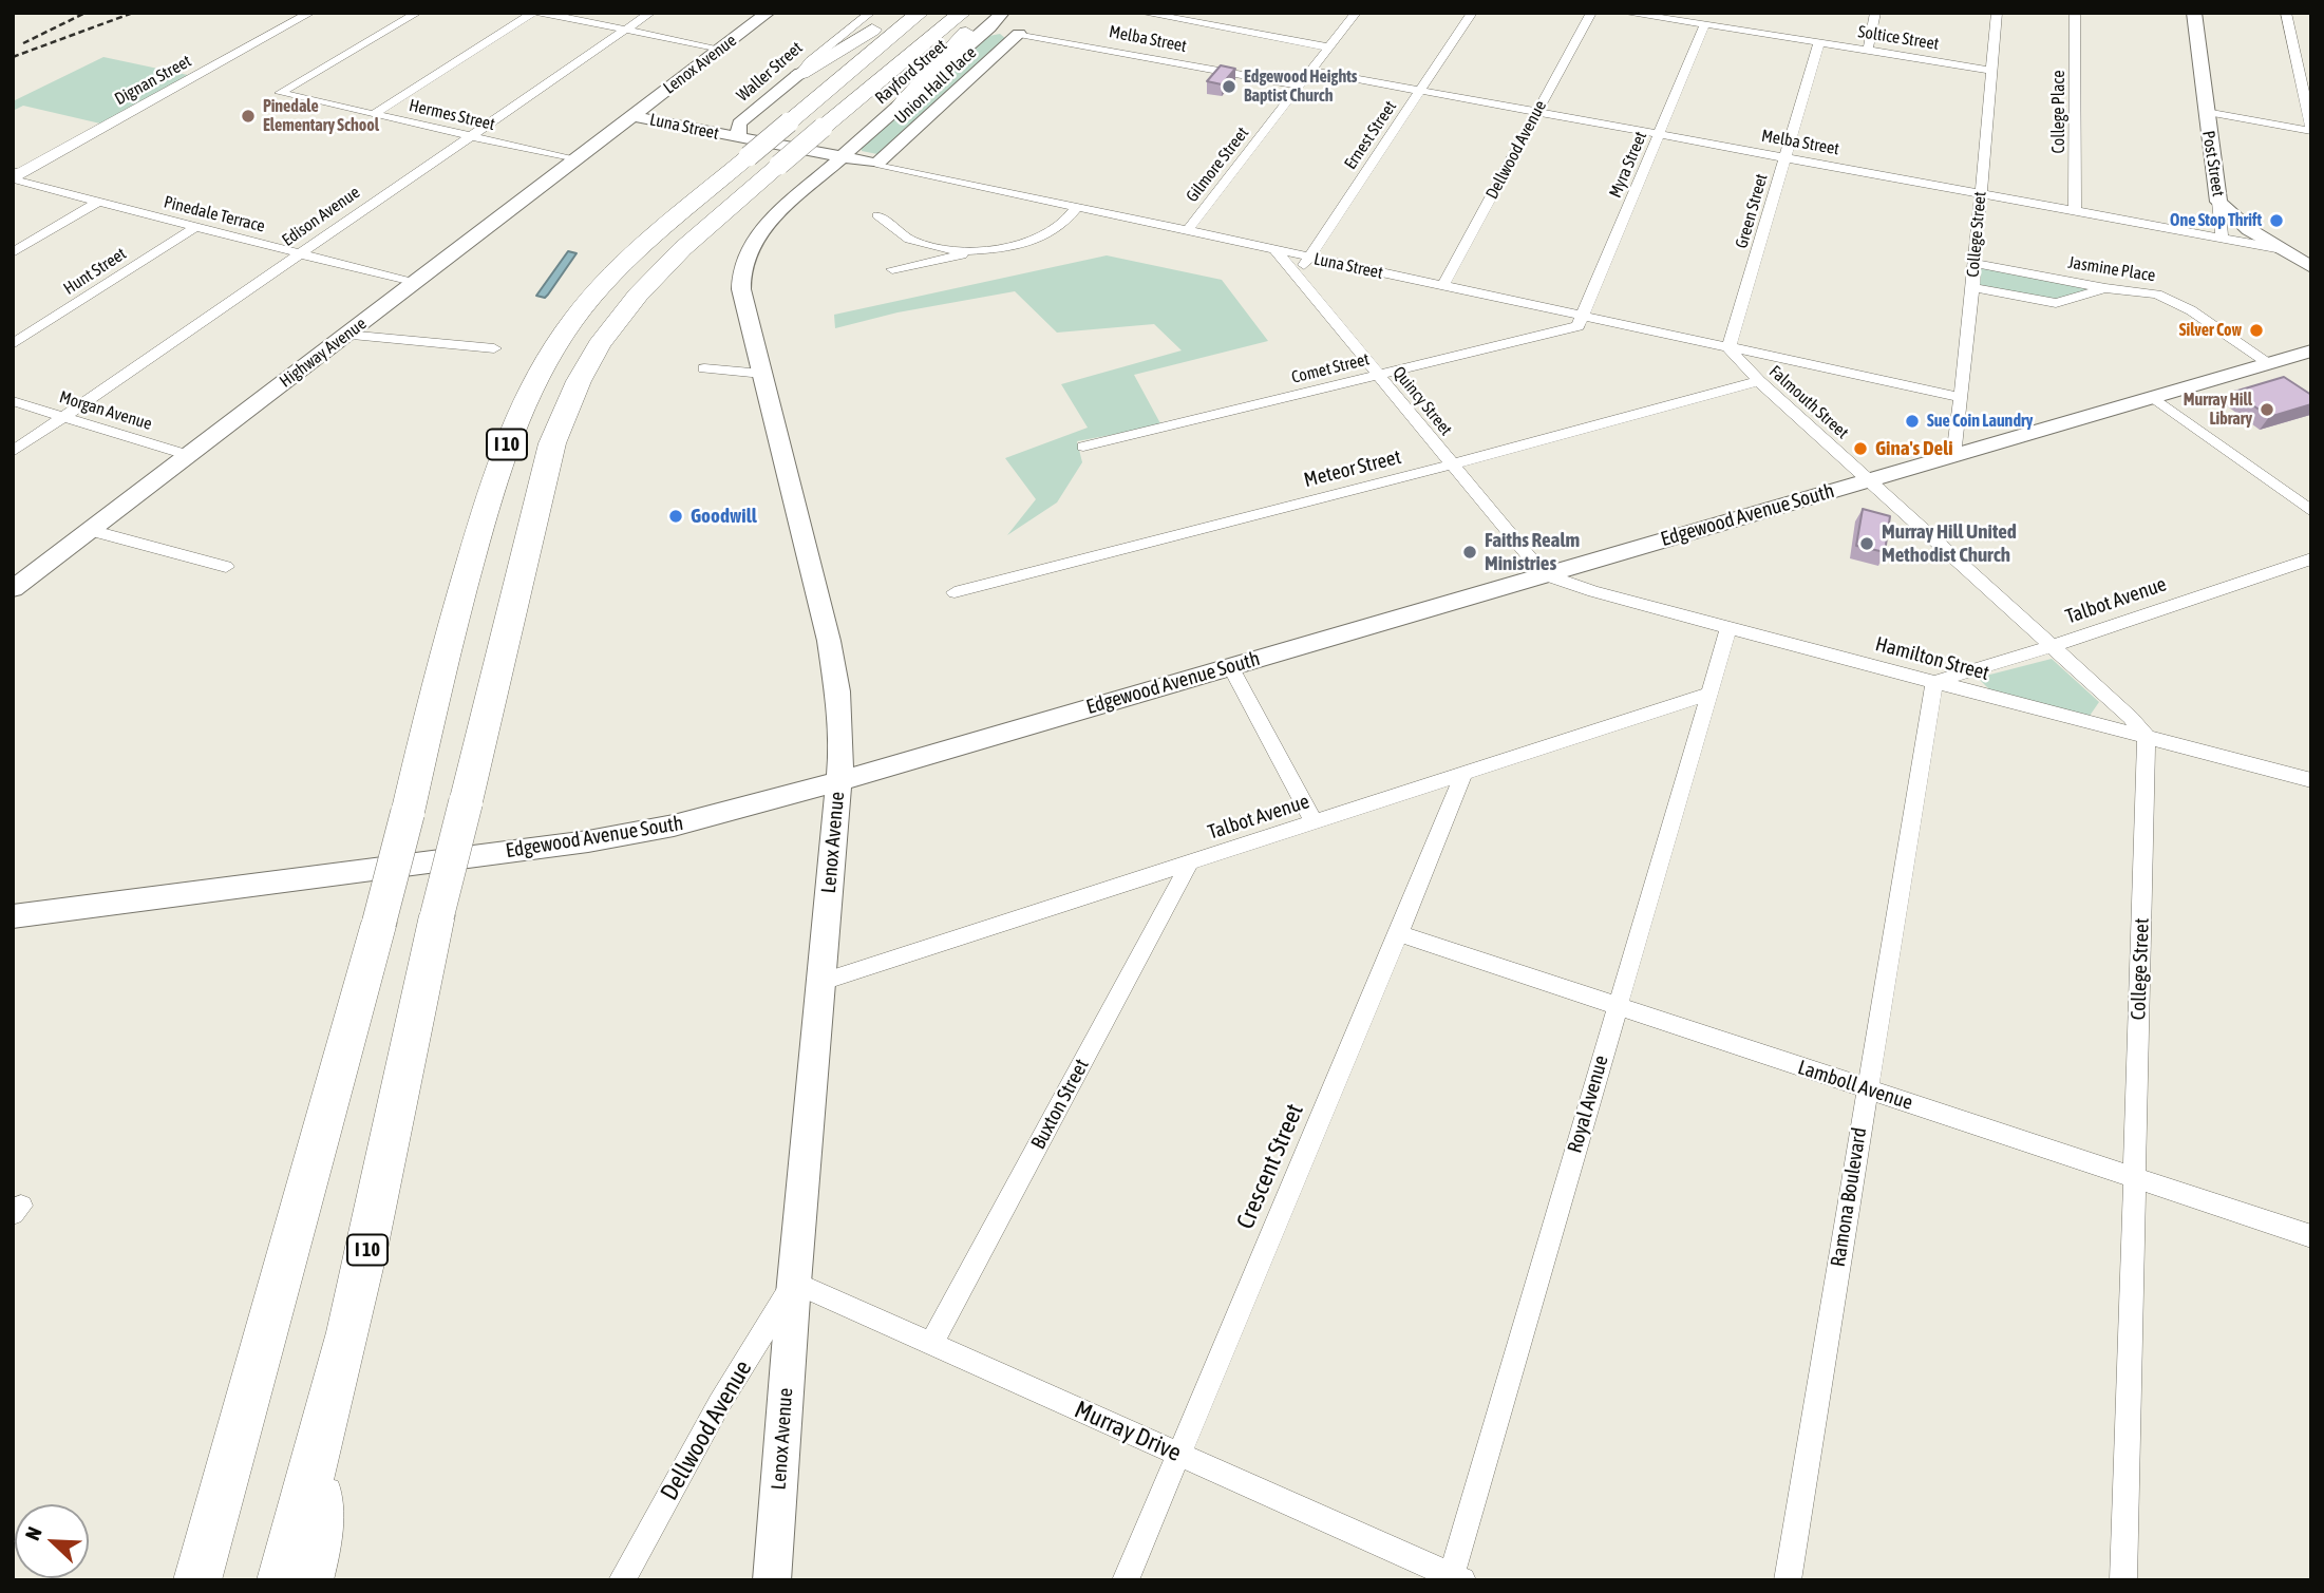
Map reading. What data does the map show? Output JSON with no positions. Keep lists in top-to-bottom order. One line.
{"streets":{"highway":["I 10"],"main road":["Melba Street","Lenox Avenue","Waller Street","Rayford Street","Union Hall Place","Luna Street","Post Street","Highway Avenue","Edgewood Avenue South"],"street":["Soltice Street","Dignan Street","College Place","Hermes Street","Ernest Street","Dellwood Avenue","Gilmore Street","Myra Street","Green Street","Pinedale Terrace","Edison Avenue","College Street","Jasmine Place","Hunt Street","Comet Street","Quincy Street","Falmouth Street","Morgan Avenue","Meteor Street","Talbot Avenue","Hamilton Street","Lamboll Avenue","Buxton Street","Royal Avenue","Crescent Street","Ramona Boulevard","Murray Drive"]},"crossings":[["Soltice Street","Myra Street"],["Soltice Street","Green Street"],["Soltice Street","College Street"],["Melba Street","Union Hall Place"],["Melba Street","College Place"],["Melba Street","Ernest Street"],["Melba Street","Dellwood Avenue"],["Melba Street","Post Street"],["Melba Street","Gilmore Street"],["Melba Street","Myra Street"],["Melba Street","Green Street"],["Melba Street","College Street"],["Lenox Avenue","Rayford Street"],["Lenox Avenue","Luna Street"],["Lenox Avenue","Dellwood Avenue"],["Lenox Avenue","Highway Avenue"],["Lenox Avenue","Edgewood Avenue South"],["Lenox Avenue","Talbot Avenue"],["Lenox Avenue","Murray Drive"],["Waller Street","Luna Street"],["Waller Street","I 10"],["Rayford Street","Luna Street"],["Dignan Street","Pinedale Terrace"],["Union Hall Place","Luna Street"],["Hermes Street","Edison Avenue"],["Hermes Street","Highway Avenue"],["Luna Street","Ernest Street"],["Luna Street","Dellwood Avenue"],["Luna Street","Gilmore Street"],["Luna Street","Myra Street"],["Luna Street","Green Street"],["Luna Street","College Street"],["Luna Street","Highway Avenue"],["Luna Street","Comet Street"],["Luna Street","Quincy Street"],["Luna Street","Falmouth Street"],["Luna Street","I 10"],["Ernest Street","Quincy Street"],["Dellwood Avenue","Murray Drive"],["Myra Street","Comet Street"],["Green Street","Falmouth Street"],["Pinedale Terrace","Edison Avenue"],["Pinedale Terrace","Hunt Street"],["Pinedale Terrace","Highway Avenue"],["Edison Avenue","Morgan Avenue"],["College Street","Jasmine Place"],["College Street","Edgewood Avenue South"],["College Street","Hamilton Street"],["College Street","Lamboll Avenue"],["Jasmine Place","Edgewood Avenue South"],["Highway Avenue","Morgan Avenue"],["Comet Street","Quincy Street"],["Quincy Street","Meteor Street"],["Quincy Street","Edgewood Avenue South"],["Quincy Street","Hamilton Street"],["Falmouth Street","Meteor Street"],["Falmouth Street","Edgewood Avenue South"],["Edgewood Avenue South","Hamilton Street"],["Talbot Avenue","Hamilton Street"],["Talbot Avenue","Buxton Street"],["Talbot Avenue","Royal Avenue"],["Talbot Avenue","Crescent Street"],["Talbot Avenue","Ramona Boulevard"],["Hamilton Street","Royal Avenue"],["Hamilton Street","Ramona Boulevard"],["Lamboll Avenue","Royal Avenue"],["Lamboll Avenue","Crescent Street"],["Lamboll Avenue","Ramona Boulevard"],["Buxton Street","Murray Drive"],["Royal Avenue","Murray Drive"],["Crescent Street","Murray Drive"]],"places":["Edgewood Heights Baptist Church","Pinedale Elementary School","One Stop Thrift","Silver Cow","Murray Hill Library","Sue Coin Laundry","Gina's Deli","Goodwill","Murray Hill United Methodist Church","Faiths Realm Ministries"],"north":"top left"}
